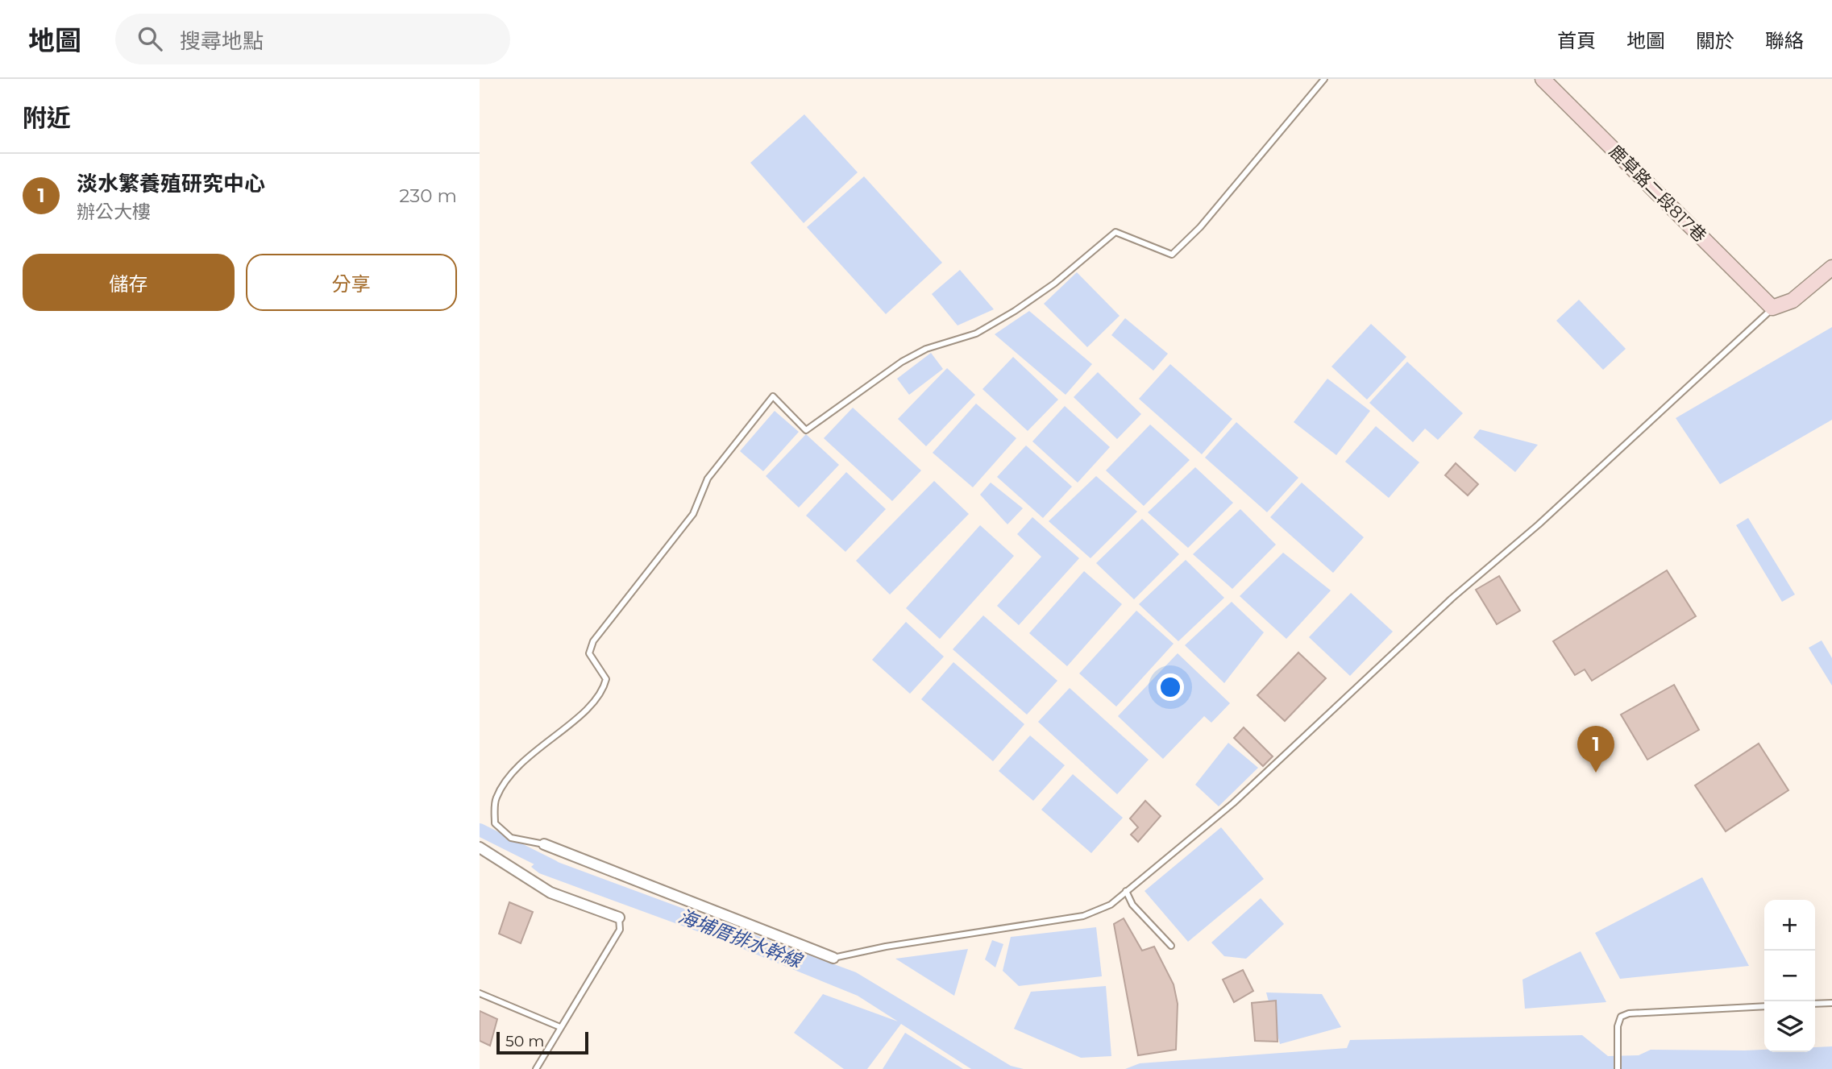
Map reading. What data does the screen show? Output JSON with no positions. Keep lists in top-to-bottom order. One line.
{"streets":{"street":["鹿草路二段817巷"]},"water":["海埔厝排水幹線"],"scale_bar":"50 m","page":{"header":"地圖","search":"搜尋地點","nav":["首頁","地圖","關於","聯絡"],"heading":"附近","list":[{"mark":"1","name":"淡水繁養殖研究中心","note":"辦公大樓","value":"230 m"}],"buttons":["儲存","分享"],"pins":"1","map_buttons":["+","−"],"scale":"50 m"}}
